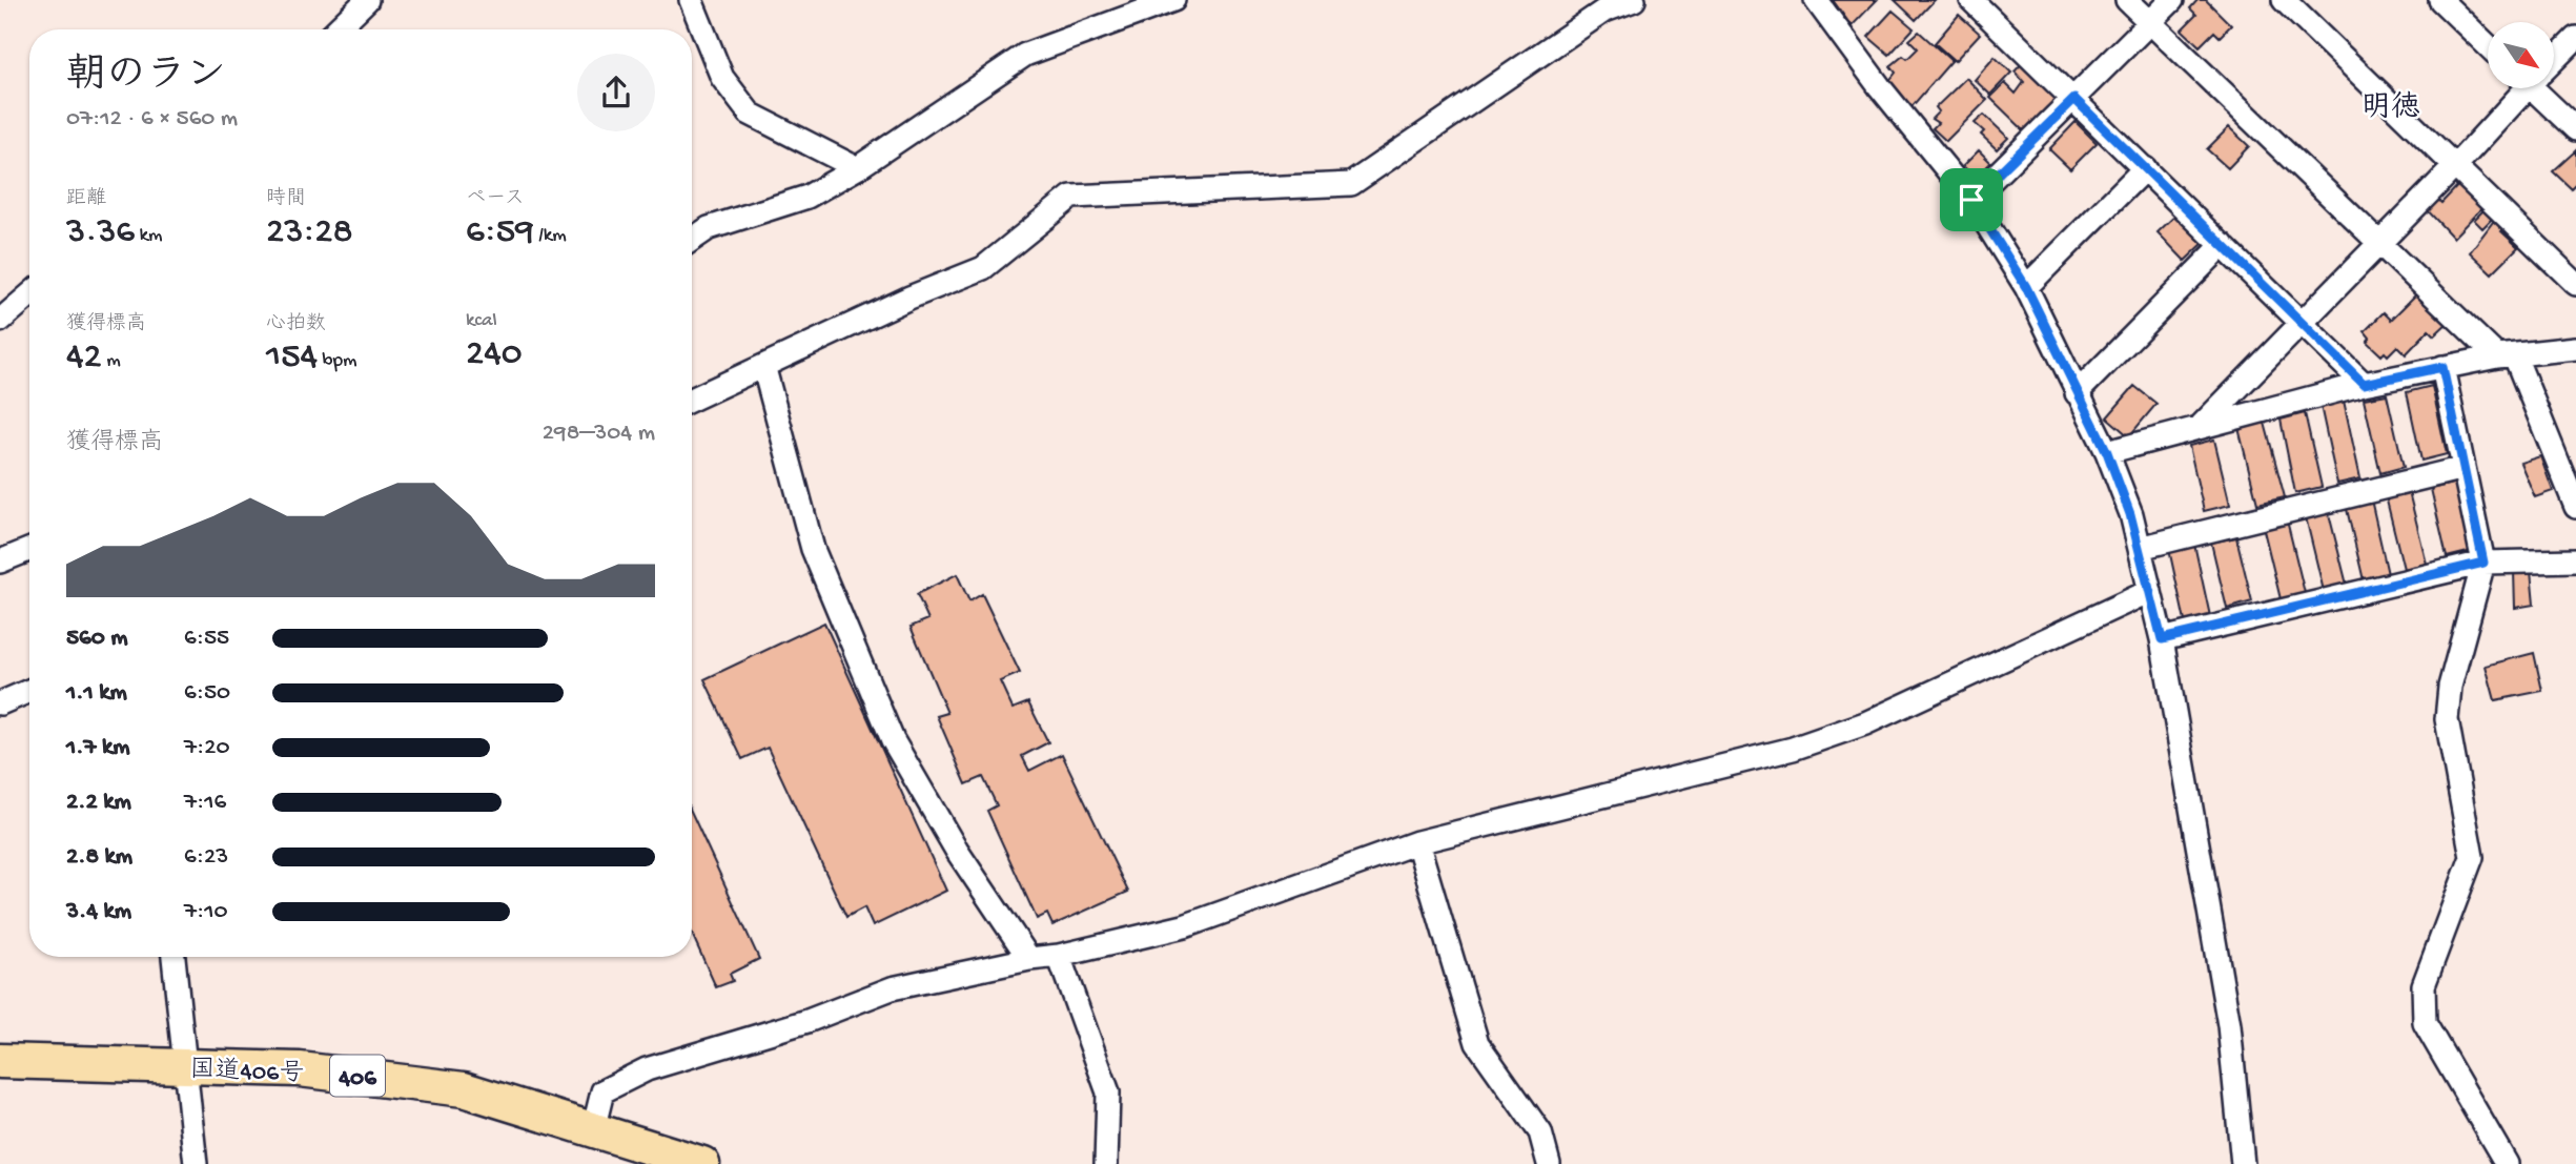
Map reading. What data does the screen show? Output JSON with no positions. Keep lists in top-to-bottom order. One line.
{"streets":{"highway":["国道406号","406"]},"districts":["明徳"],"north":"bottom right","page":{"heading":["朝のラン","07:12 · 6 × 560 m"],"stats":[["距離","3.36 km"],["時間","23:28"],["ペース","6:59 /km"],["獲得標高","42 m"],["心拍数","154 bpm"],["kcal","240"]],"chart":["獲得標高","298–304 m"],"list":[{"name":"560 m","note":"6:55"},{"name":"1.1 km","note":"6:50"},{"name":"1.7 km","note":"7:20"},{"name":"2.2 km","note":"7:16"},{"name":"2.8 km","note":"6:23"},{"name":"3.4 km","note":"7:10"}]}}
